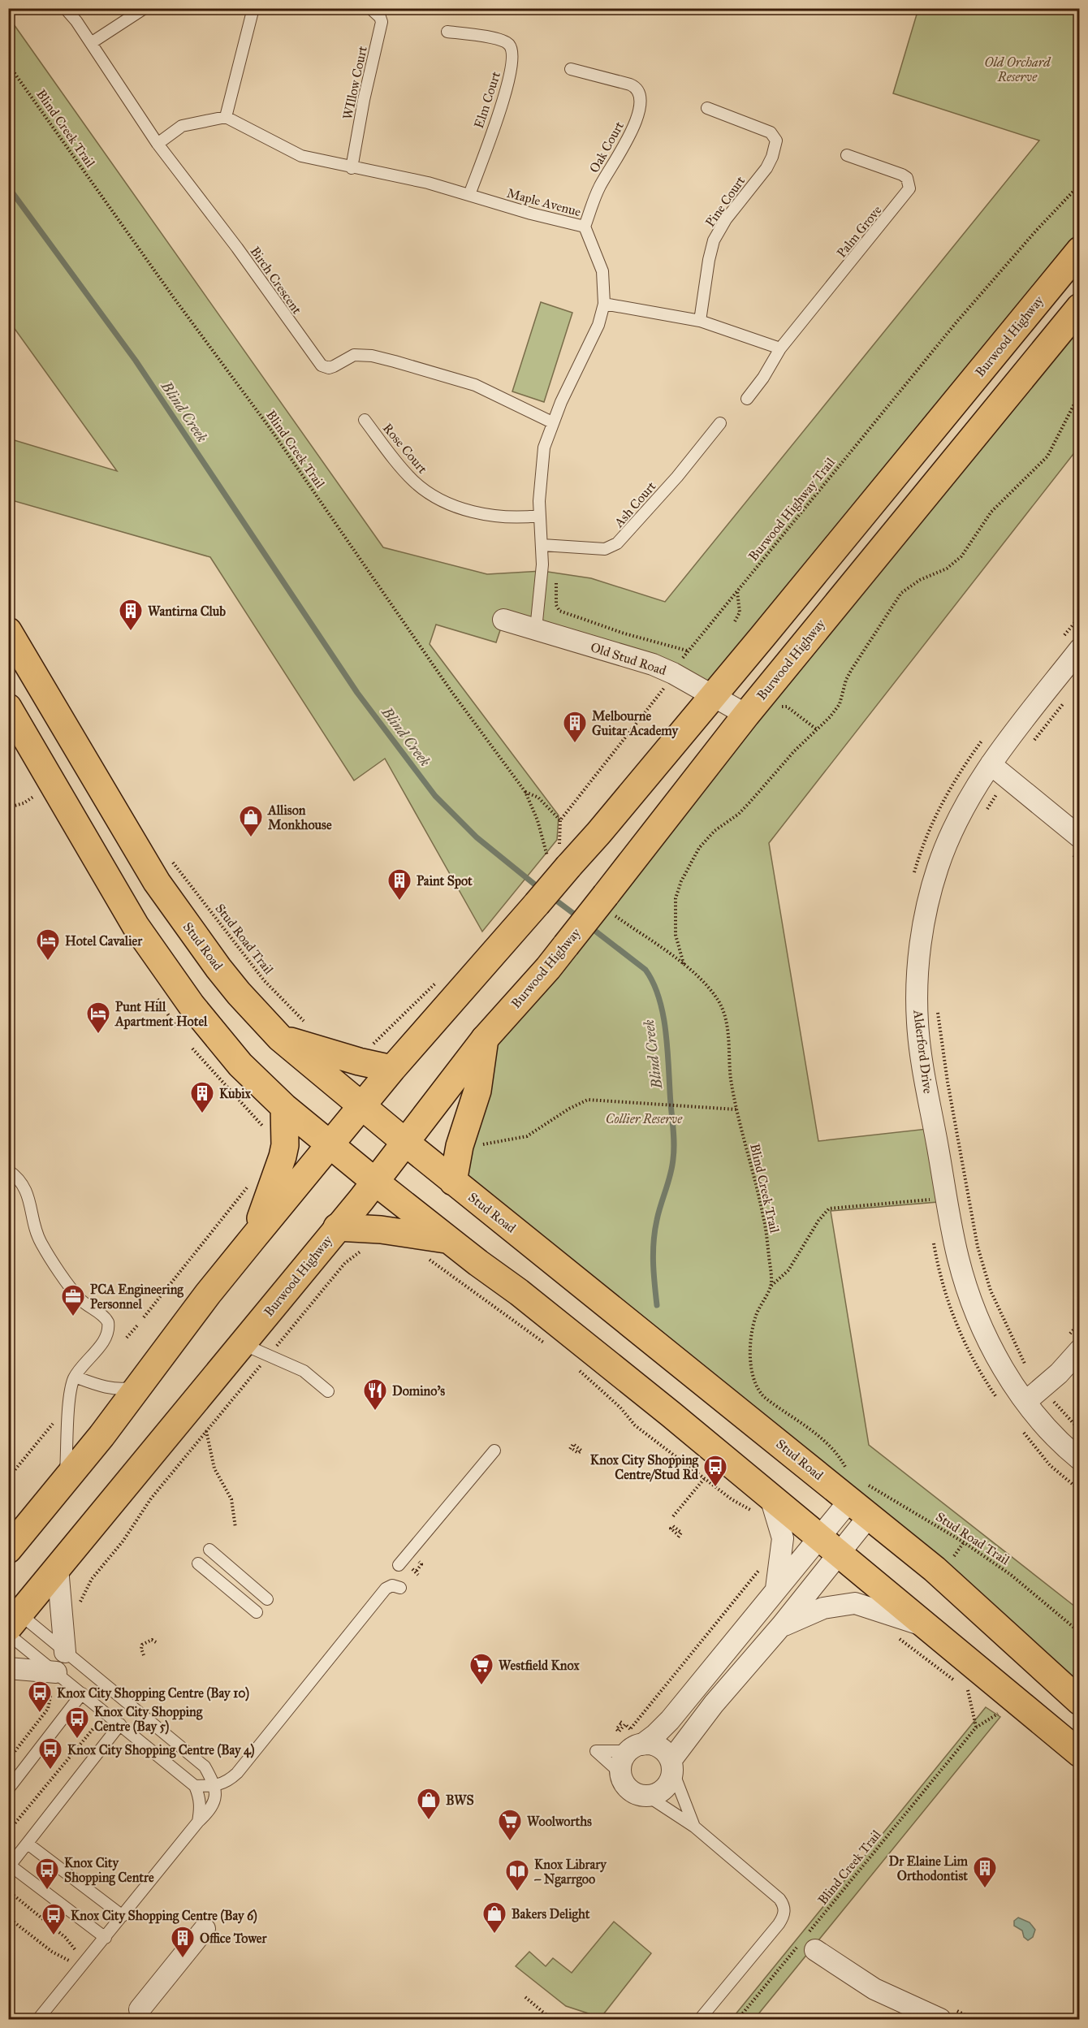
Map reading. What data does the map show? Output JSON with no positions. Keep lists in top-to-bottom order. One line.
{"streets":{"main road":["Burwood Highway","Stud Road"],"street":["Old Stud Road","Alderford Drive"],"lane":["WIllow Court","Elm Court","Oak Court","Pine Court","Maple Avenue","Palm Grove","Birch Crescent","Rose Court","Ash Court"],"path":["Blind Creek Trail","Burwood Highway Trail","Stud Road Trail"]},"crossings":[["WIllow Court","Maple Avenue"],["Elm Court","Maple Avenue"],["Blind Creek Trail","Burwood Highway"],["Oak Court","Maple Avenue"],["Maple Avenue","Birch Crescent"],["Maple Avenue","Rose Court"],["Maple Avenue","Ash Court"],["Maple Avenue","Old Stud Road"],["Burwood Highway","Old Stud Road"],["Burwood Highway","Stud Road"],["Burwood Highway Trail","Old Stud Road"],["Stud Road Trail","Stud Road"]],"water":["Blind Creek"],"parks":["Old Orchard Reserve","Collier Reserve"],"places":{"building":["Wantirna Club","Melbourne Guitar Academy","Paint Spot","Kubix","Dr Elaine Lim Orthodontist","Office Tower"],"shop":["Allison Monkhouse","BWS","Bakers Delight"],"hotel":["Hotel Cavalier","Punt Hill Apartment Hotel"],"office":["PCA Engineering Personnel"],"restaurant":["Domino's"],"bus stop":["Knox City Shopping Centre/Stud Rd","Knox City Shopping Centre (Bay 10)","Knox City Shopping Centre (Bay 5)","Knox City Shopping Centre (Bay 4)","Knox City Shopping Centre","Knox City Shopping Centre (Bay 6)"],"supermarket":["Westfield Knox","Woolworths"],"library":["Knox Library – Ngarrgoo"]}}
